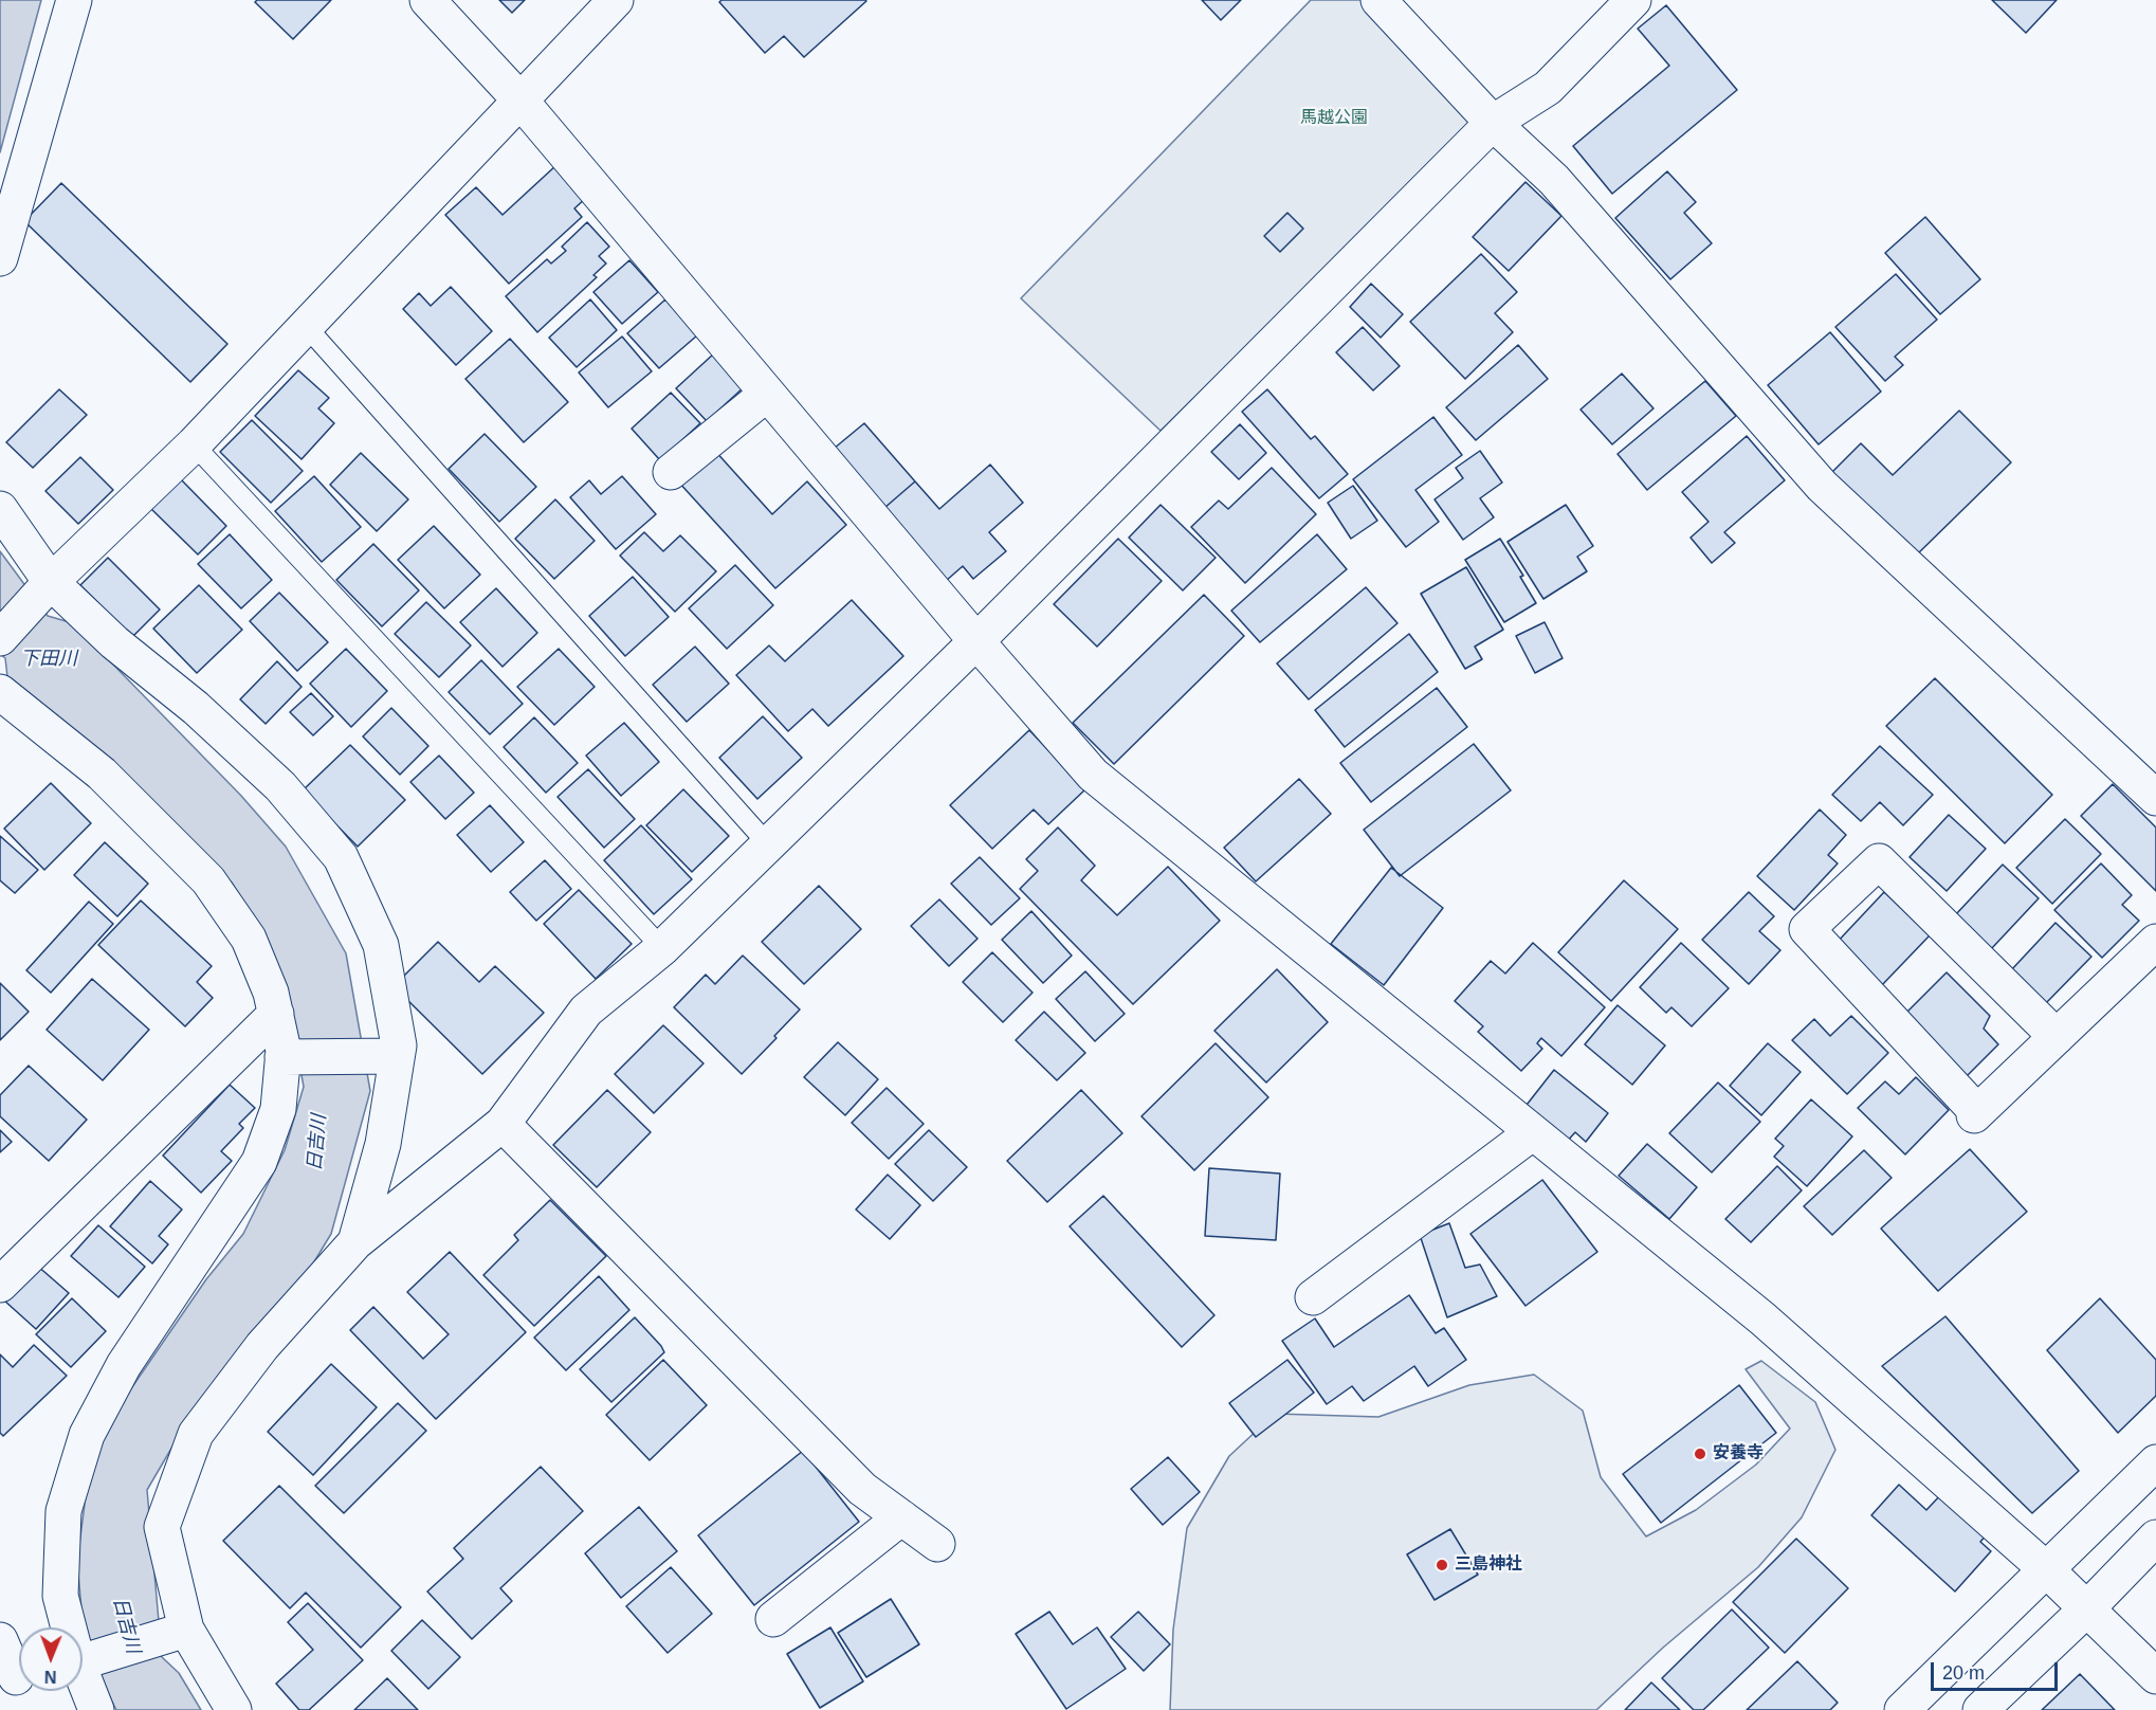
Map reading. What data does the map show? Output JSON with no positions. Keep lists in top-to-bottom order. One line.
{"water":["下田川","日吉川"],"parks":["馬越公園"],"places":["安養寺","三島神社"],"scale_bar":"20 m","north":"bottom"}
